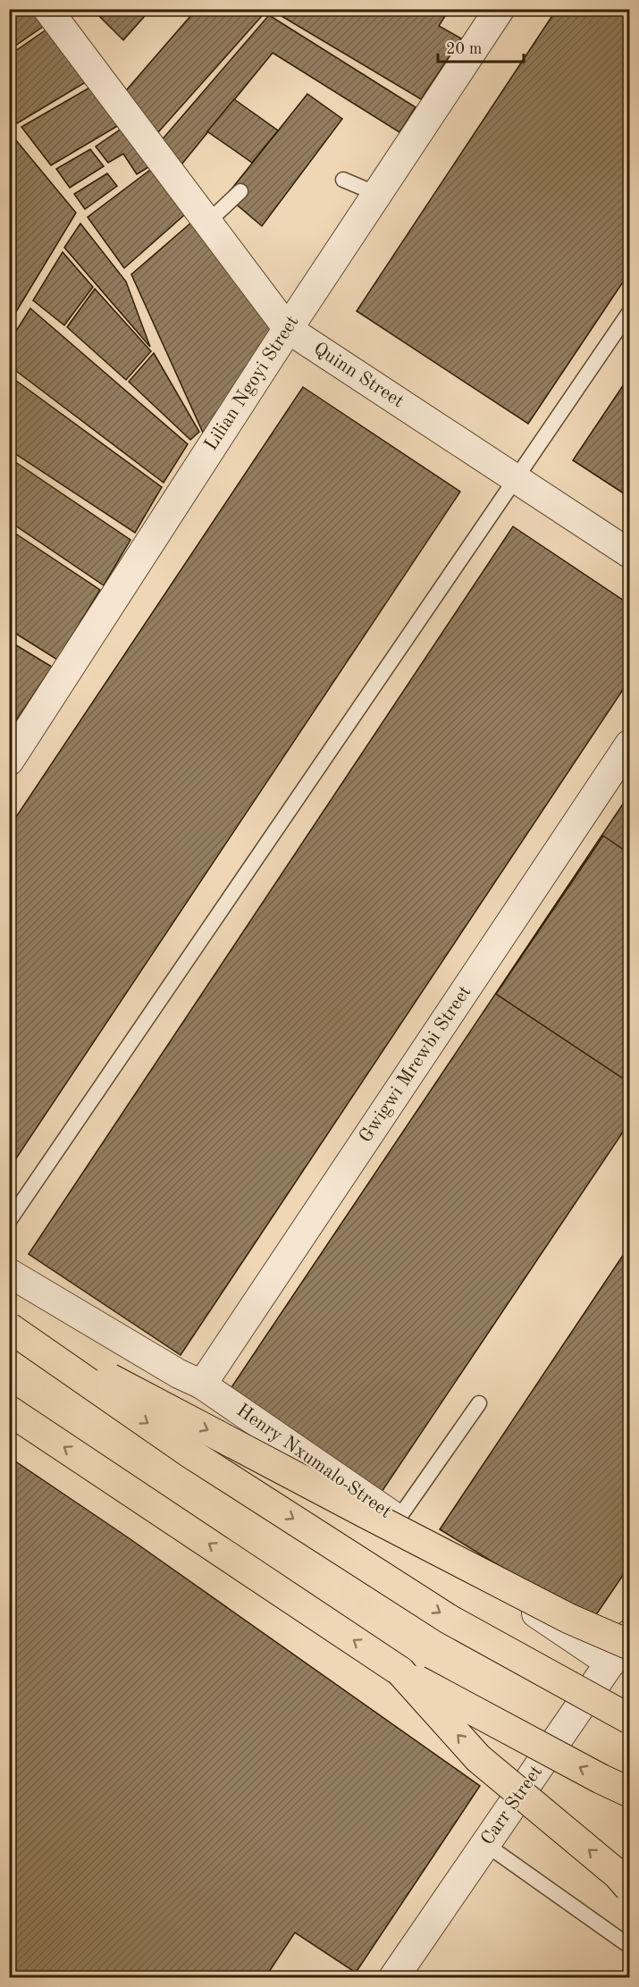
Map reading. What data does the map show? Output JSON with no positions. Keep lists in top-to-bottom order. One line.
{"streets":{"street":["Quinn Street","Lilian Ngoyi Street","Gwigwi Mrewbi Street","Henry Nxumalo Street","Carr Street"]},"crossings":[["Quinn Street","Lilian Ngoyi Street"],["Gwigwi Mrewbi Street","Henry Nxumalo Street"],["Henry Nxumalo Street","Carr Street"]],"scale_bar":"20 m"}
